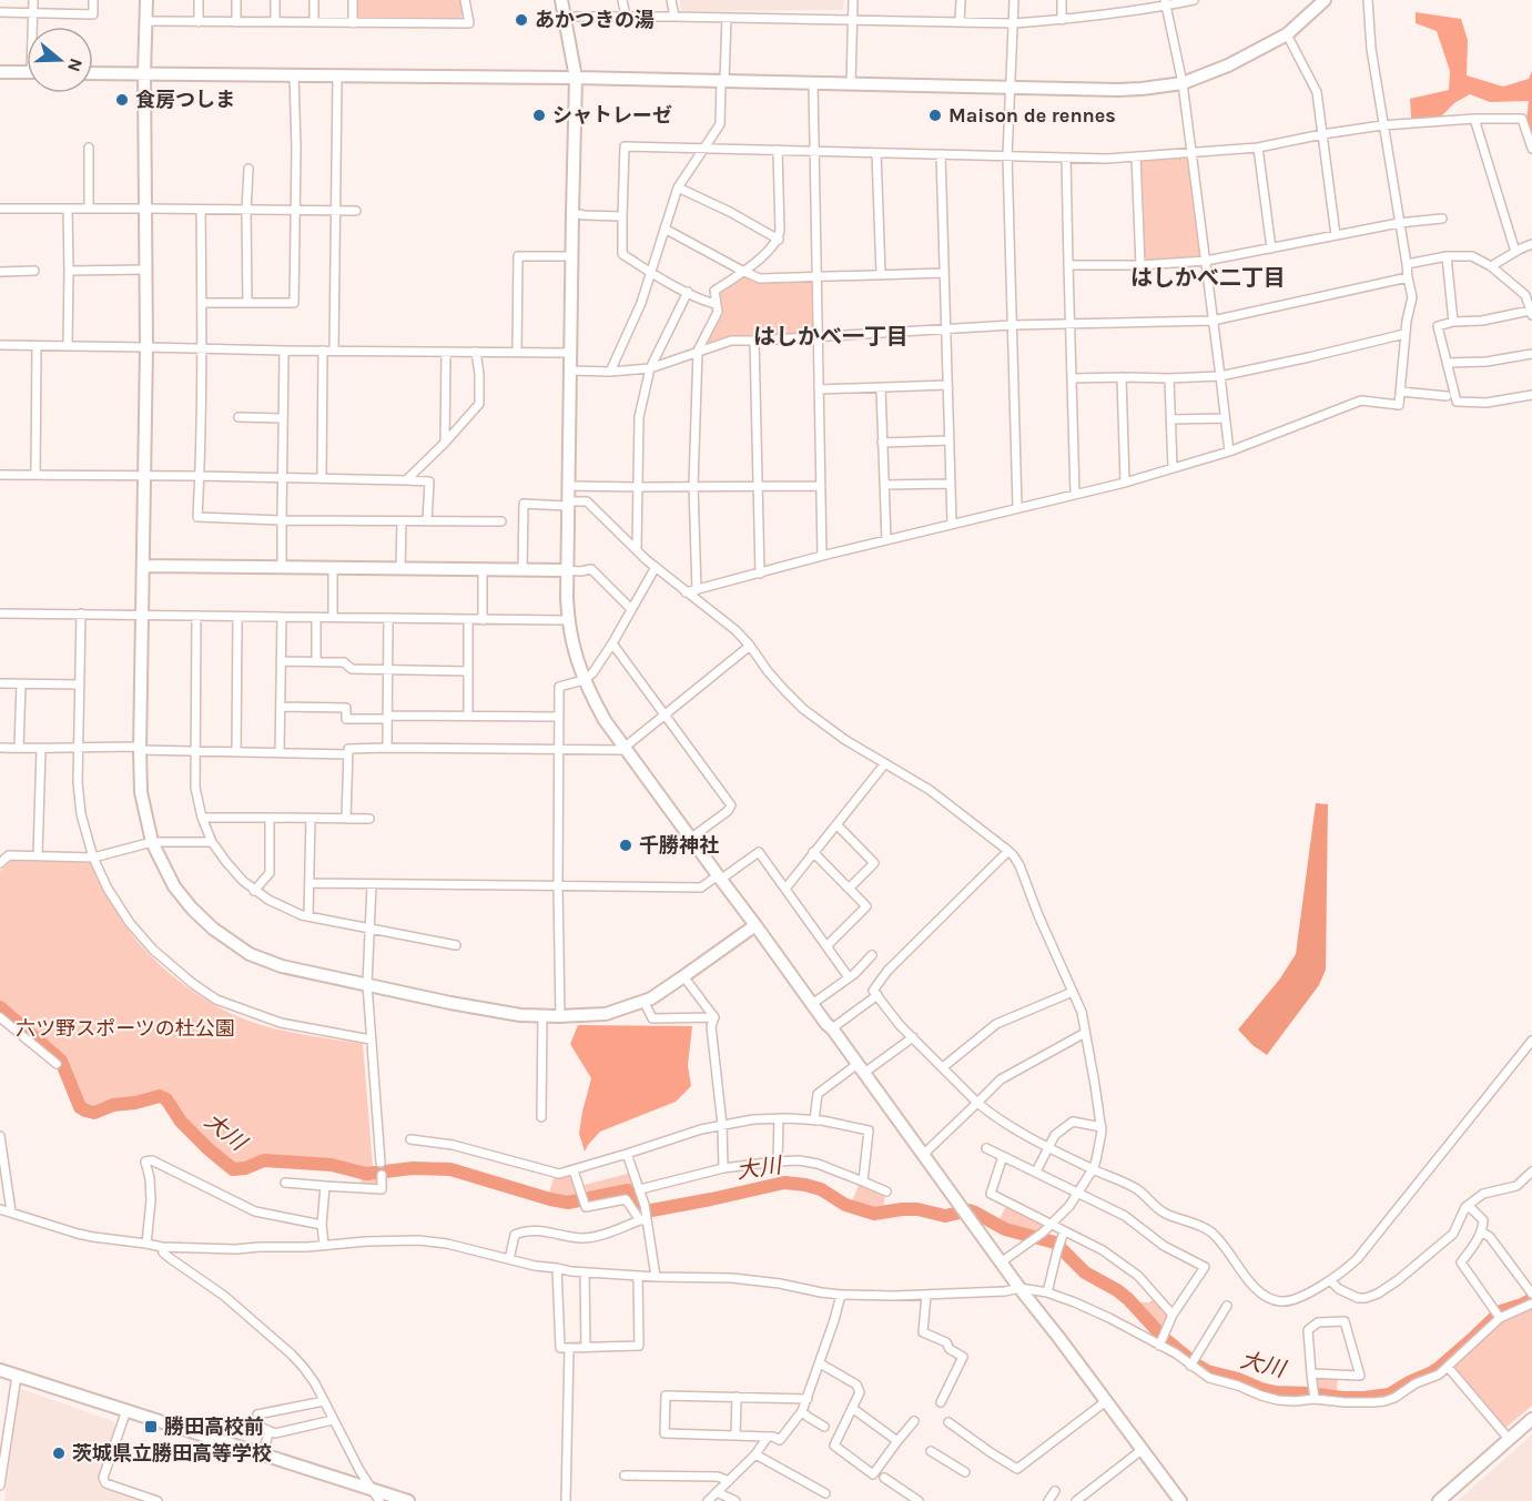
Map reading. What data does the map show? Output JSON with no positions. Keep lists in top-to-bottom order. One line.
{"districts":["はしかべ二丁目","はしかべ一丁目"],"water":["大川"],"parks":["六ツ野スポーツの杜公園"],"places":{"other":["あかつきの湯","食房つしま","シャトレーゼ","Maison de rennes","千勝神社","茨城県立勝田高等学校"],"transit":["勝田高校前"]},"north":"right"}
